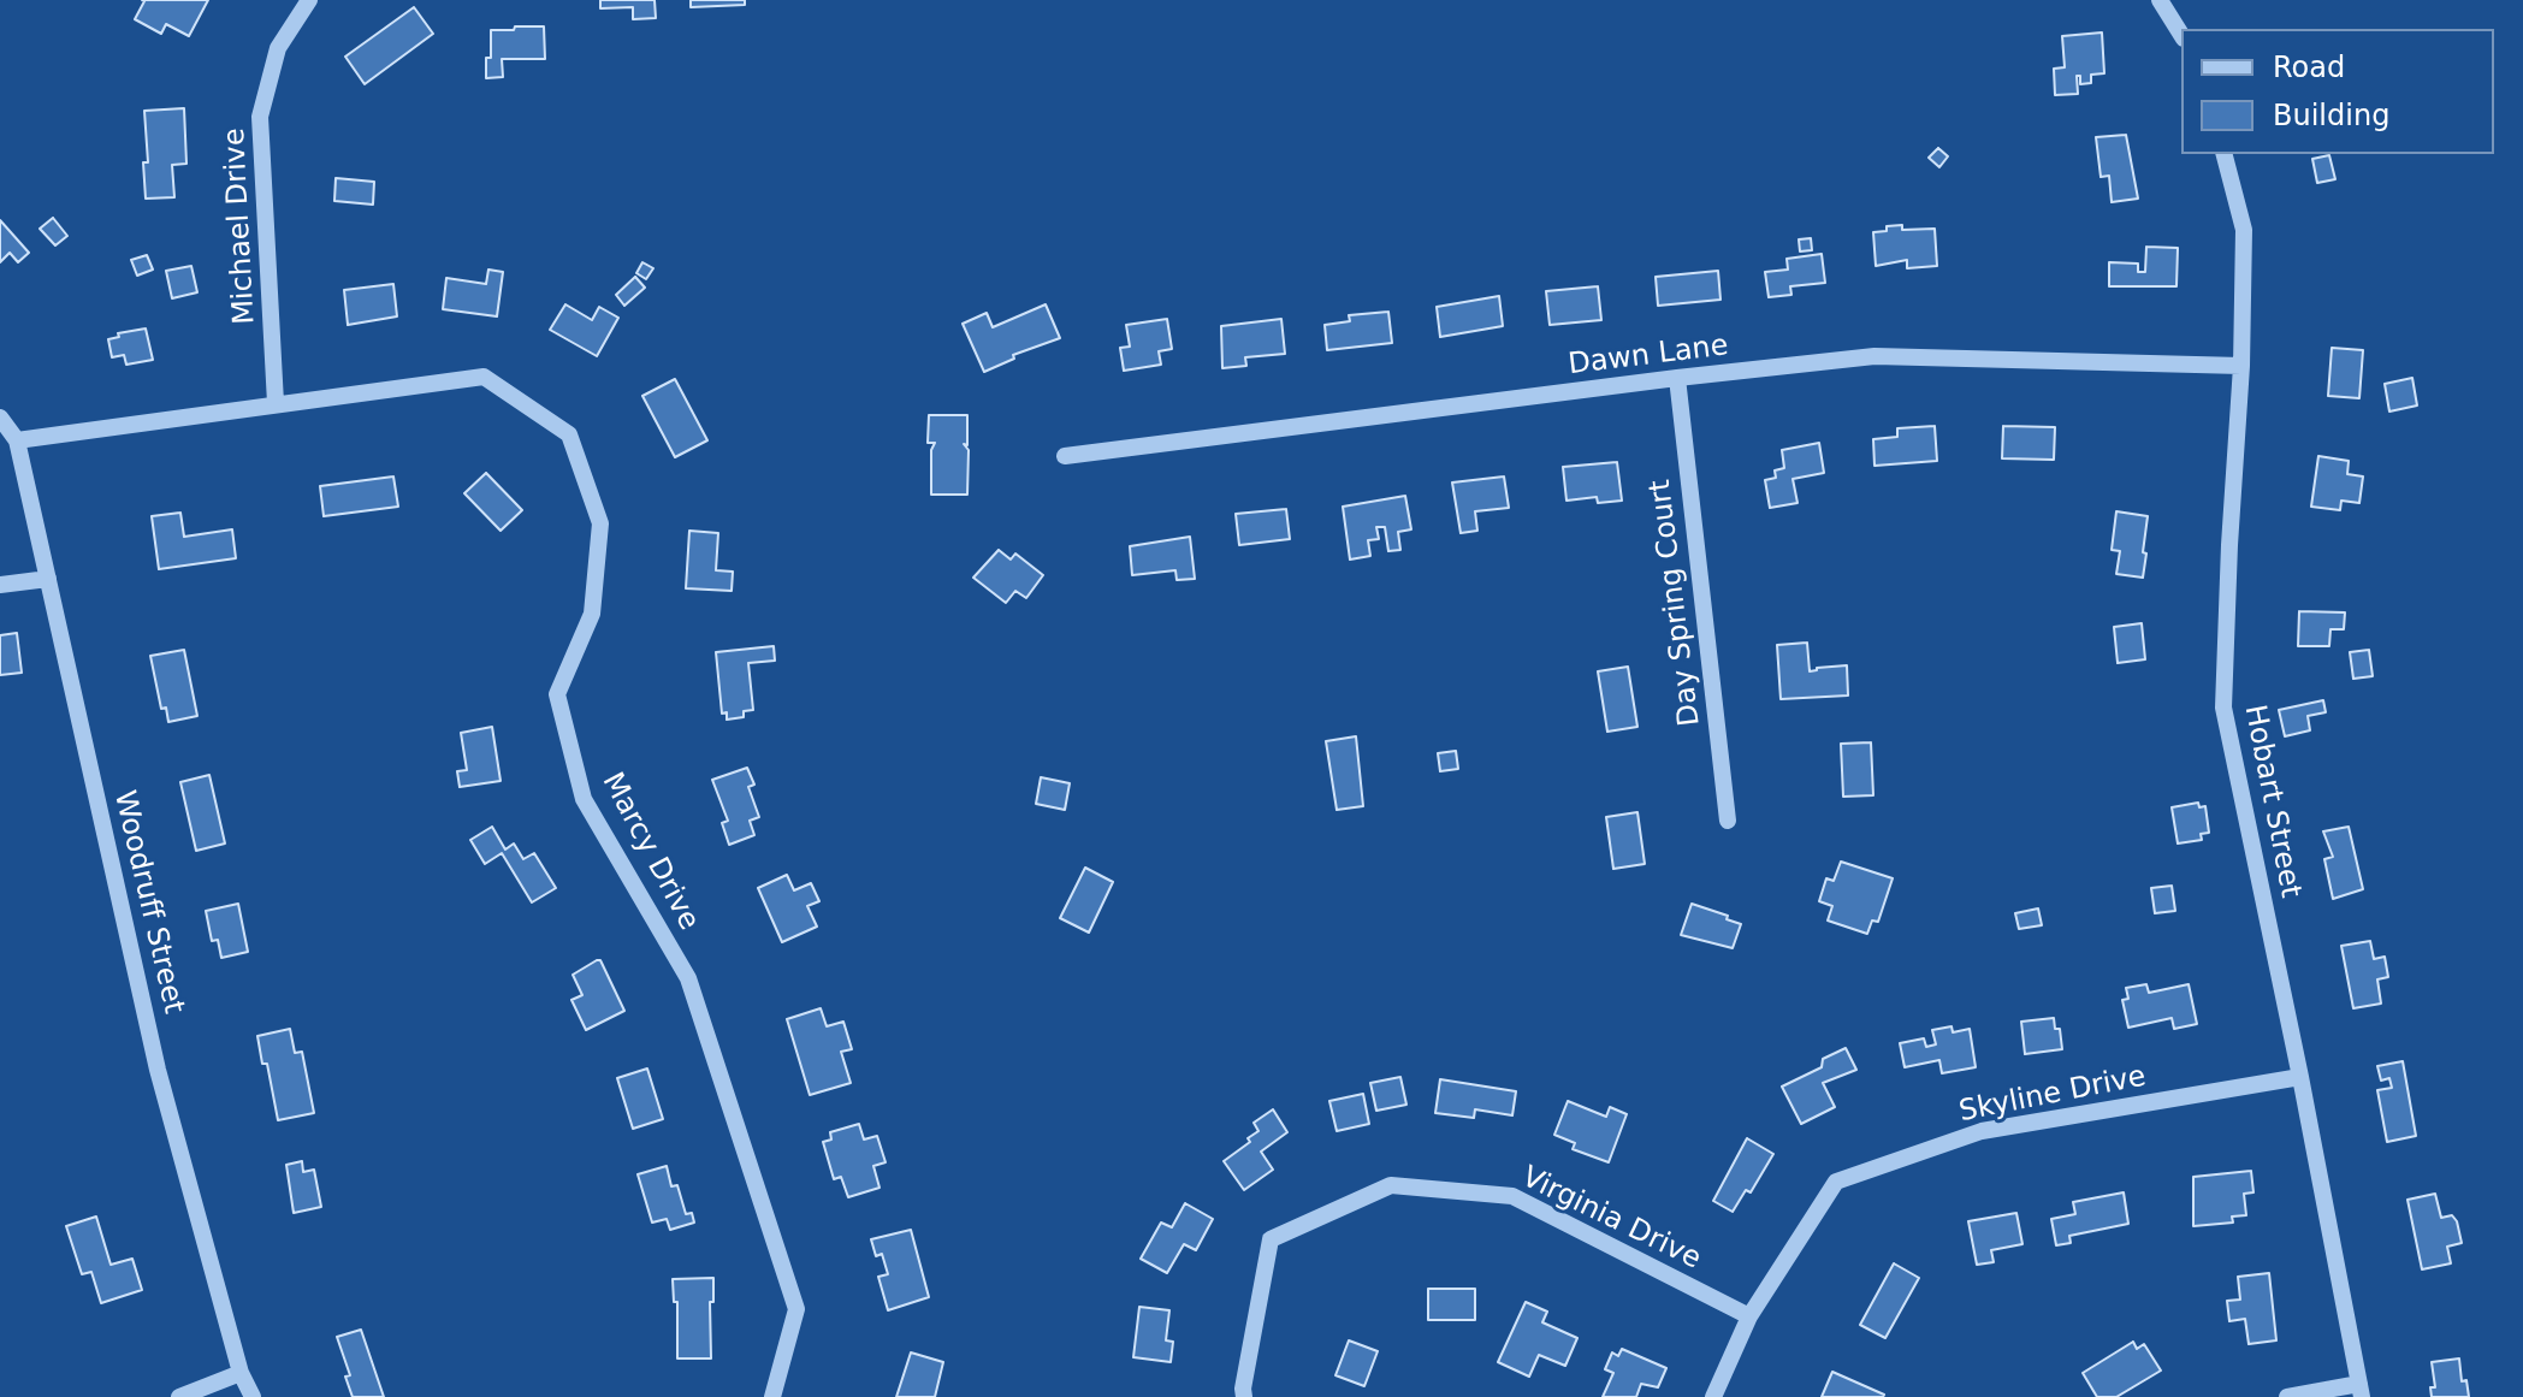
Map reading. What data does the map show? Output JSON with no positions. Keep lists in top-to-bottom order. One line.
{"streets":{"street":["Michael Drive","Dawn Lane","Day Spring Court","Hobart Street","Marcy Drive","Woodruff Street","Skyline Drive","Virginia Drive"]},"crossings":[["Michael Drive","Marcy Drive"],["Dawn Lane","Day Spring Court"],["Dawn Lane","Hobart Street"],["Hobart Street","Skyline Drive"],["Marcy Drive","Woodruff Street"],["Skyline Drive","Virginia Drive"]],"legend":["Road","Building"]}
